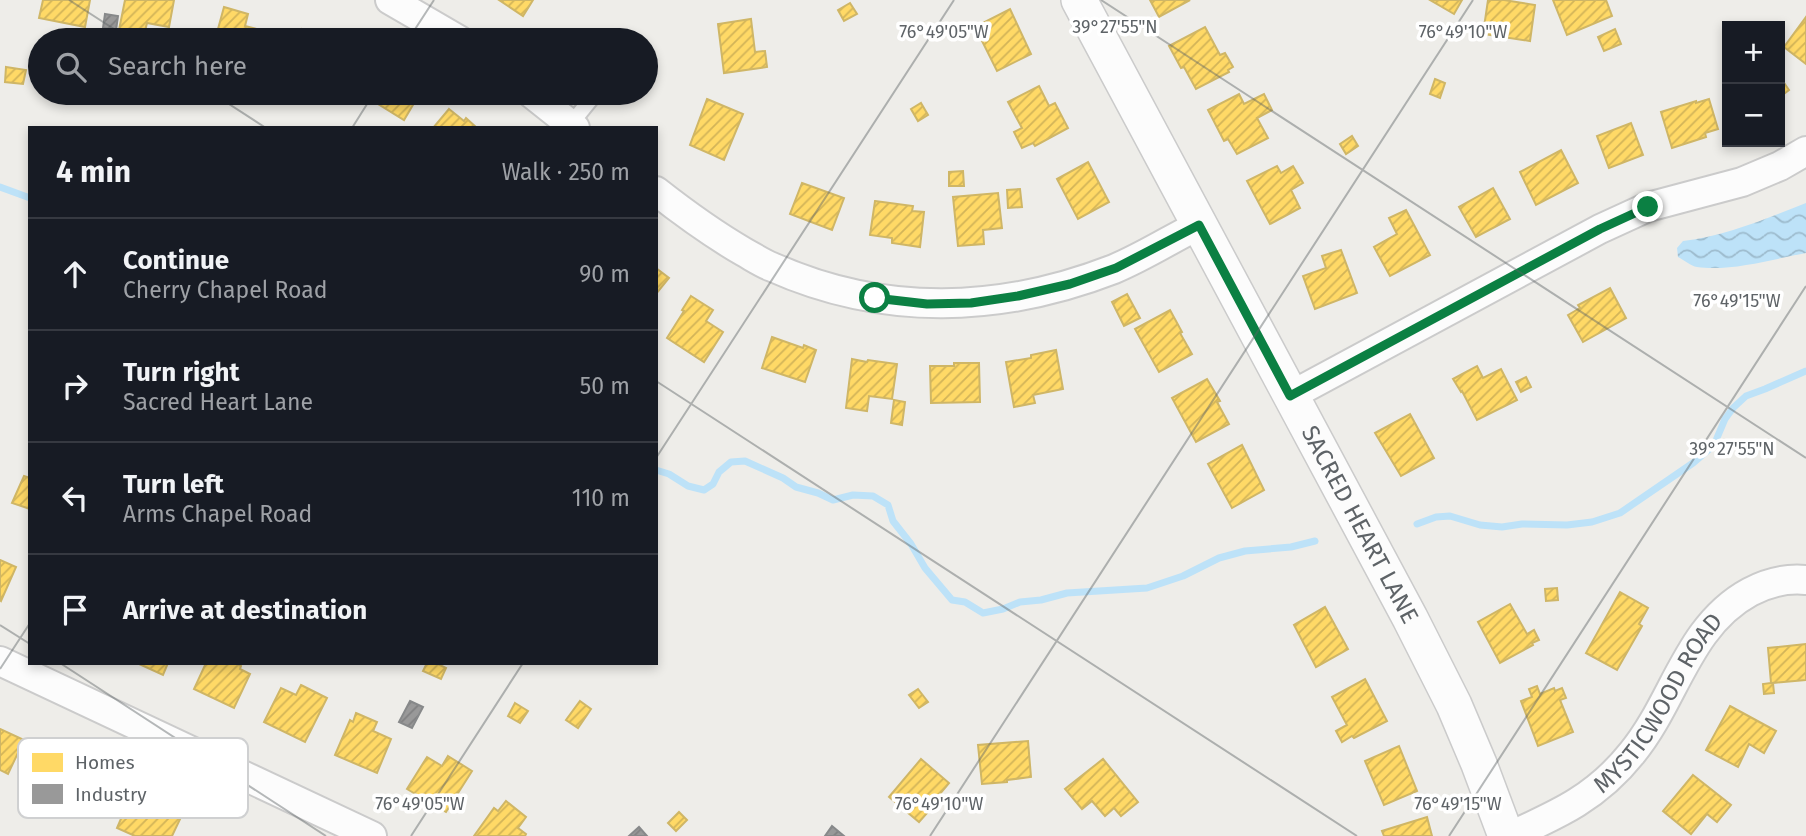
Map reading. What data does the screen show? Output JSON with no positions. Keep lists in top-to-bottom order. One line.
{"streets":{"street":["SACRED HEART LANE","MYSTICWOOD ROAD"]},"crossings":[["SACRED HEART LANE","MYSTICWOOD ROAD"]],"legend":["Homes","Industry"],"page":{"map_buttons":["+","−"],"search":"Search here","heading":["4 min","Walk · 250 m"],"list":[["Continue","Cherry Chapel Road","90 m"],["Turn right","Sacred Heart Lane","50 m"],["Turn left","Arms Chapel Road","110 m"],"Arrive at destination"]},"coordinates":["39°27'55\"N","76°49'05\"W","76°49'10\"W","76°49'15\"W"]}
